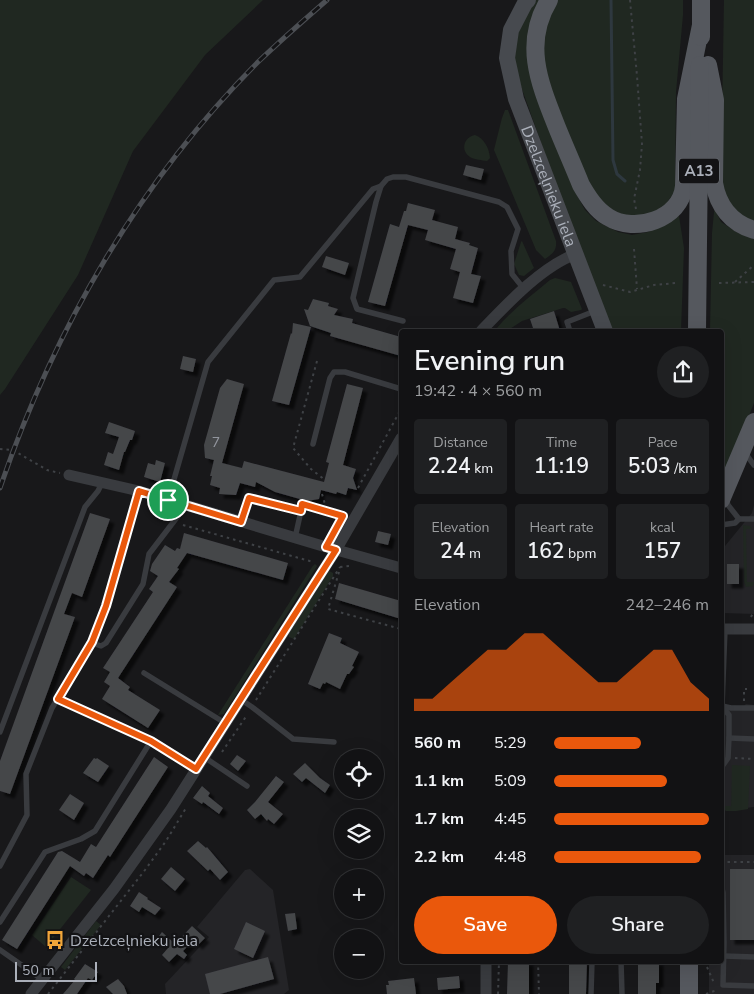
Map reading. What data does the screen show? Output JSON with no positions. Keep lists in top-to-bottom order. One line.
{"streets":{"main road":["A13","Dzelzceļnieku iela"]},"places":{"bus stop":["Dzelzceļnieku iela"]},"house_numbers":["7"],"scale_bar":"50 m","page":{"heading":["Evening run","19:42 · 4 × 560 m"],"stats":[["Distance","2.24 km"],["Time","11:19"],["Pace","5:03 /km"],["Elevation","24 m"],["Heart rate","162 bpm"],["kcal","157"]],"chart":["Elevation","242–246 m"],"list":[{"name":"560 m","note":"5:29"},{"name":"1.1 km","note":"5:09"},{"name":"1.7 km","note":"4:45"},{"name":"2.2 km","note":"4:48"}],"map_buttons":["+","−"],"buttons":["Save","Share"],"scale":"50 m"}}
